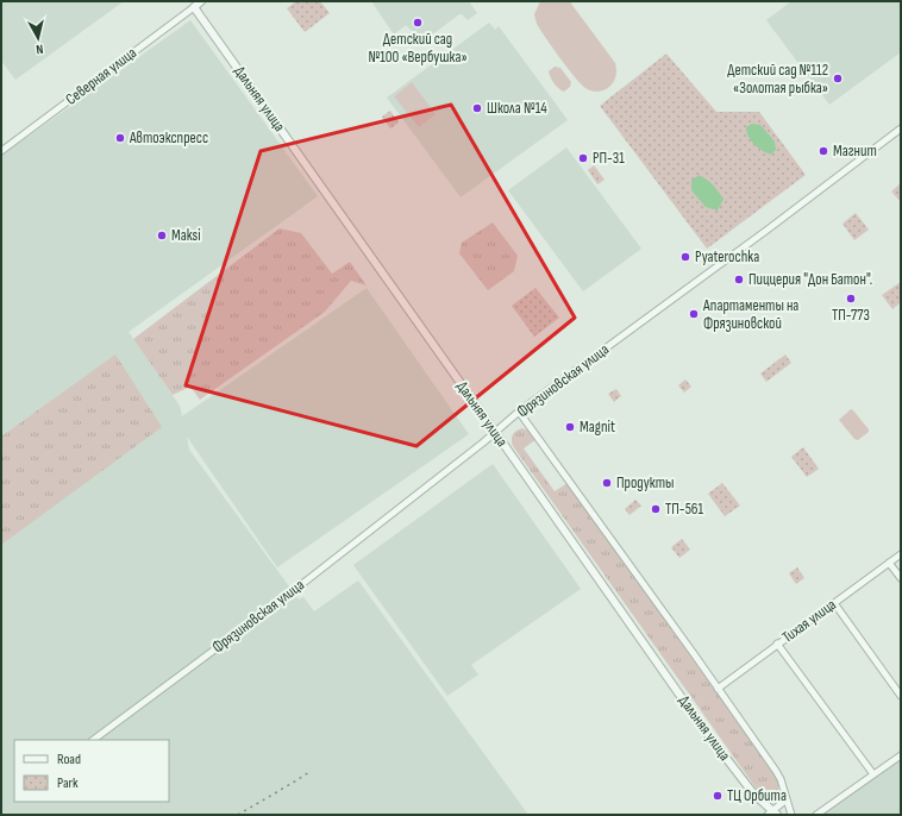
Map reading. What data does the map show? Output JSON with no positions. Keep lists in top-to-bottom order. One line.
{"streets":{"street":["Северная улица","Дальняя улица","Фрязиновская улица","Тихая улица"]},"crossings":[["Северная улица","Дальняя улица"],["Дальняя улица","Фрязиновская улица"],["Дальняя улица","Тихая улица"]],"places":["Детский сад №100 «Вербушка»","Детский сад №112 «Золотая рыбка»","Школа №14","Автоэкспресс","Магнит","РП-31","Maksi","Pyaterochka","Пиццерия \"Дон Батон\".","ТП-773","Апартаменты на Фрязиновской","Magnit","Продукты","ТП-561","ТЦ Орбита"],"legend":["Road","Park"],"north":"bottom"}
